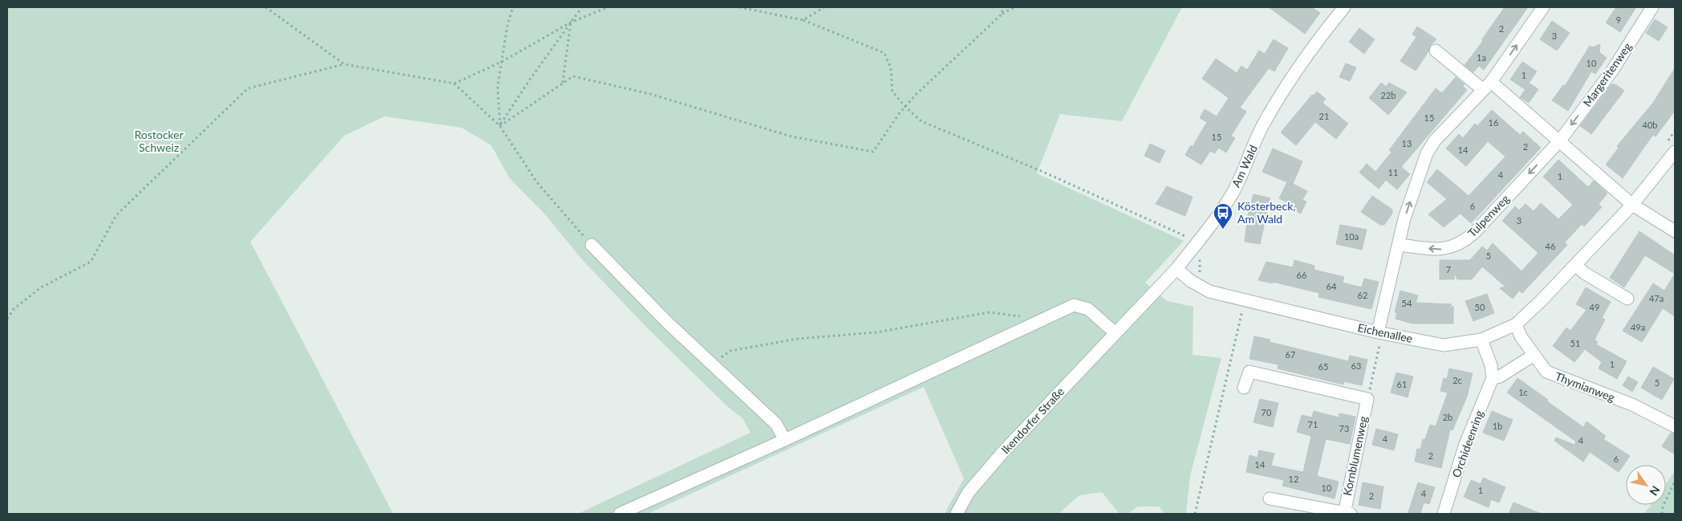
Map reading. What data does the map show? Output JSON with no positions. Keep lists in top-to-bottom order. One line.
{"streets":{"street":["Margeritenweg","Am Wald","Tulpenweg","Eichenallee","Thymianweg","Ikendorfer Straße","Orchideenring","Kornblumenweg"]},"crossings":[["Margeritenweg","Tulpenweg"],["Am Wald","Eichenallee"],["Am Wald","Ikendorfer Straße"],["Eichenallee","Thymianweg"]],"one_way":["Tulpenweg"],"parks":["Rostocker Schweiz"],"places":{"bus stop":["Kösterbeck, Am Wald"]},"house_numbers":["9","2","3","1a","10","1","22b","21","15","16","40b","15","13","2","14","11","4","1","6","3","10a","46","5","7","66","64","62","47a","54","50","49","49a","51","67","1","63","65","2c","5","61","1c","70","2b","71","1b","73","4","4","2","6","14","12","10","1","4","2"],"north":"bottom right"}
